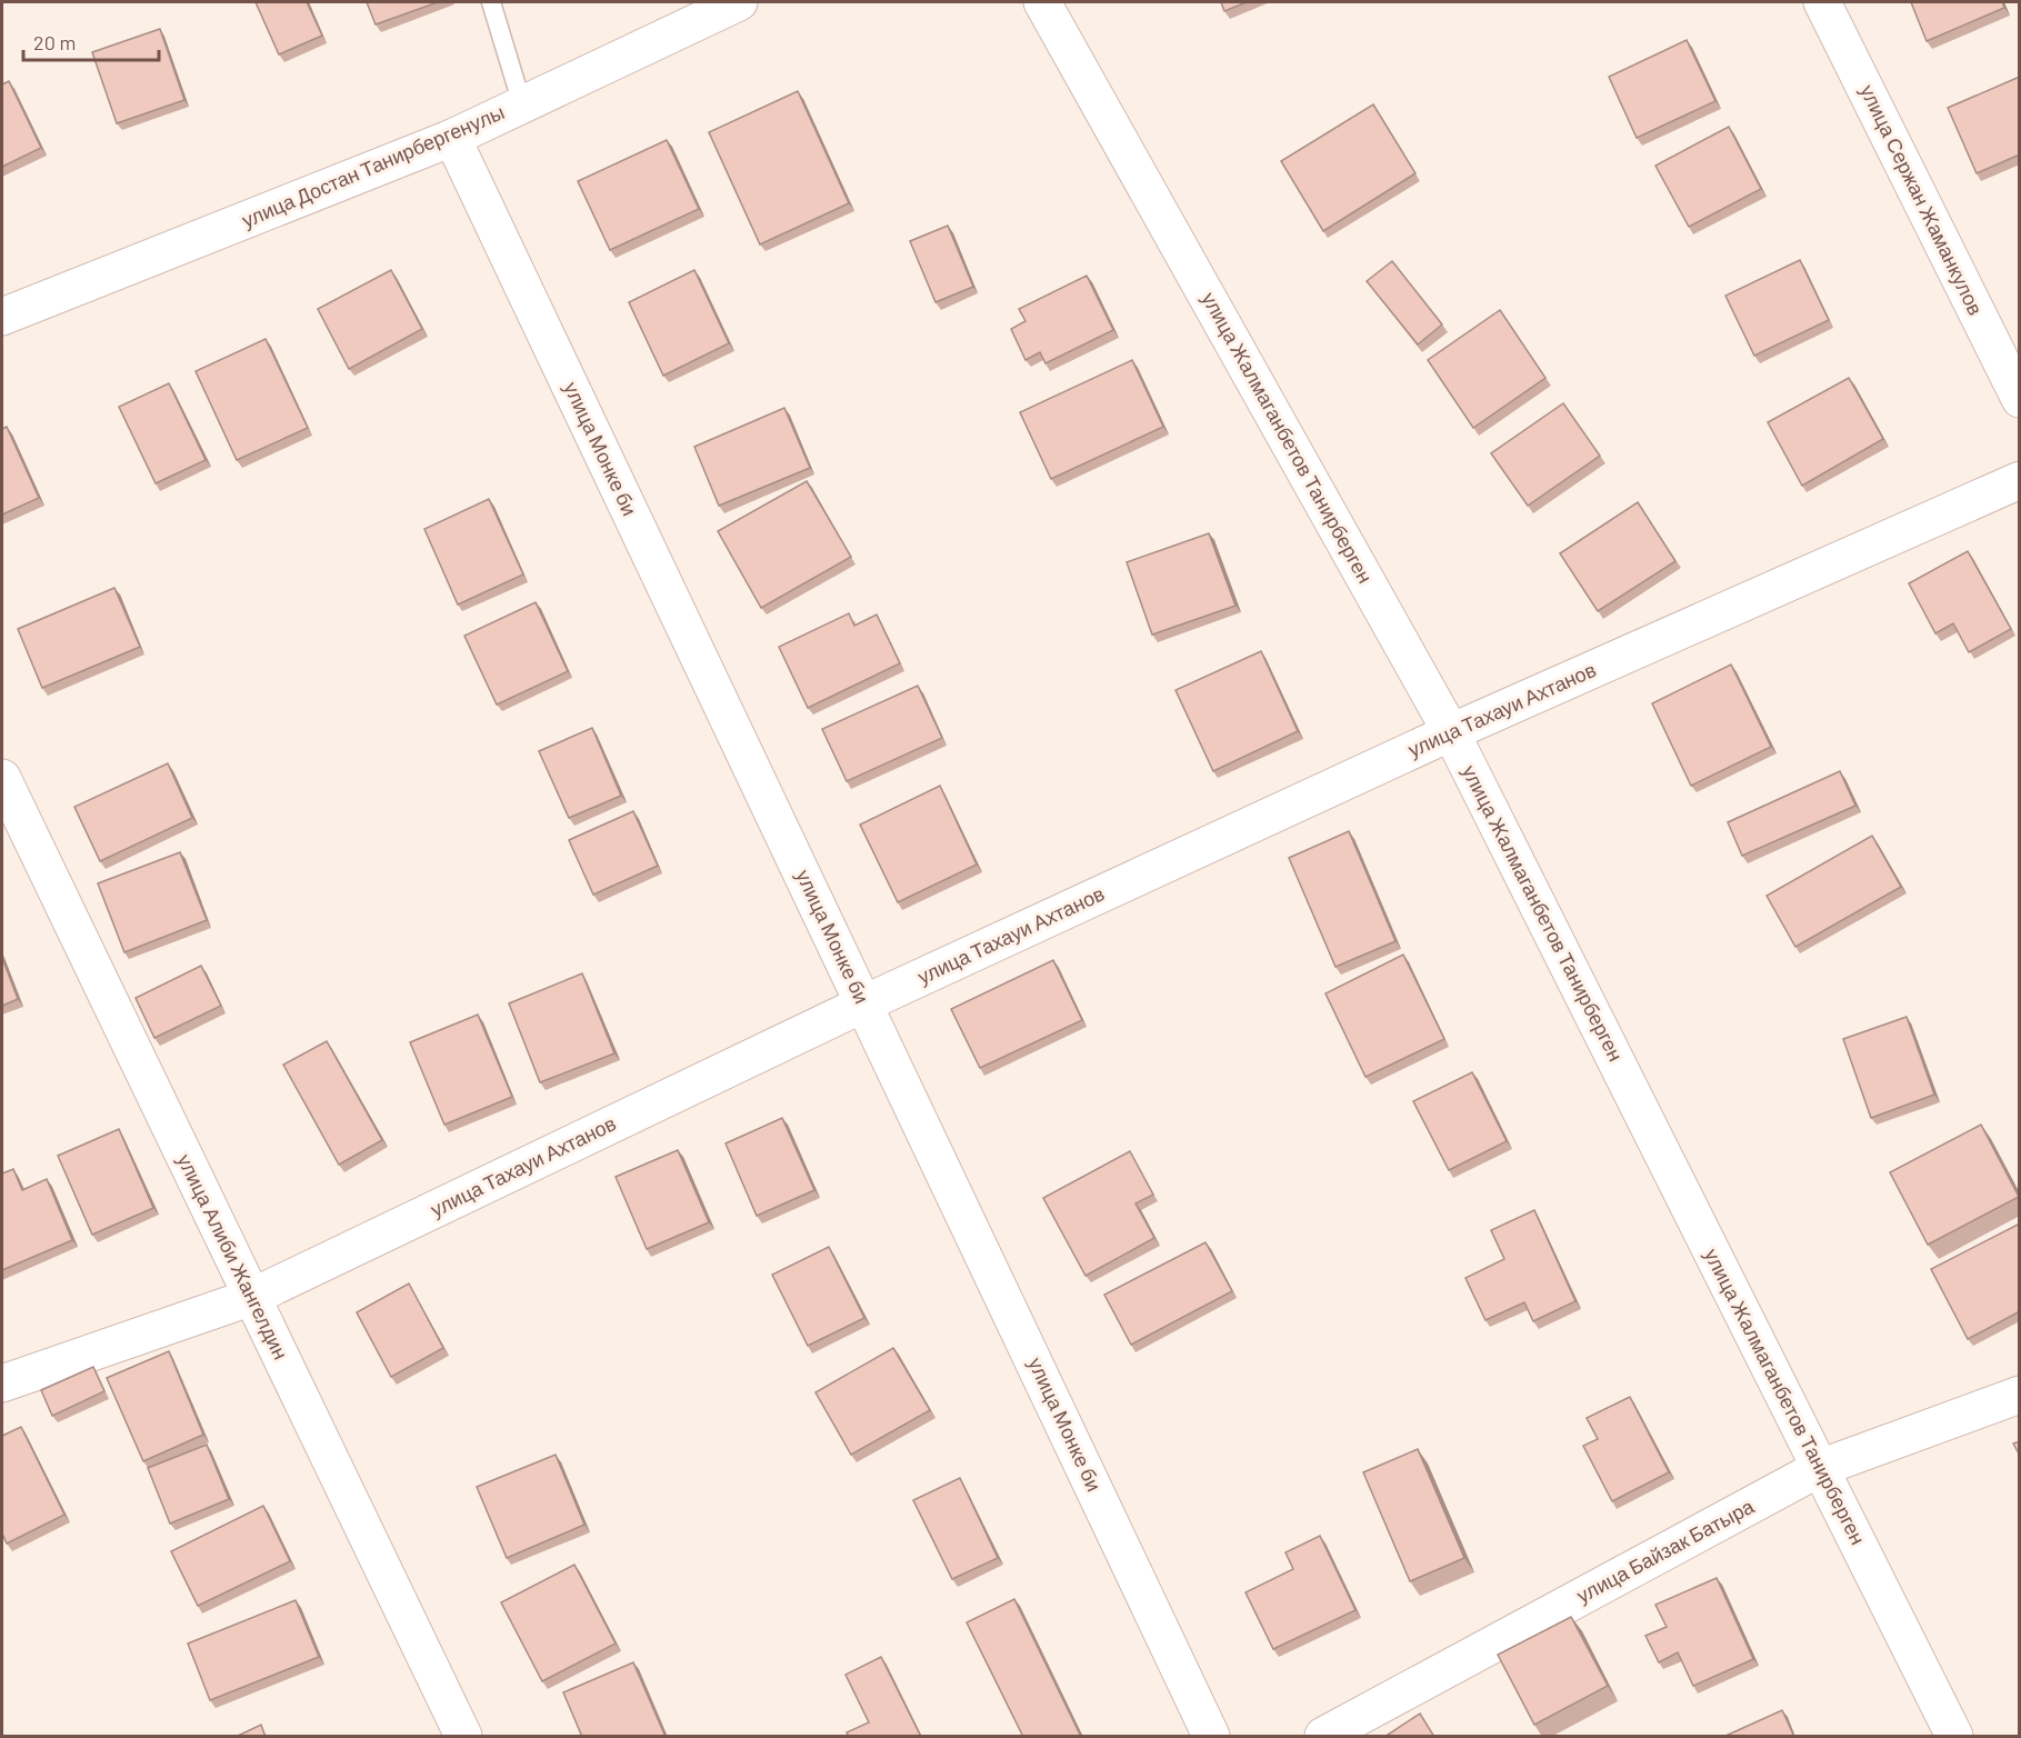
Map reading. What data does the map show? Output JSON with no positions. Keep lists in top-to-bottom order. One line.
{"streets":{"street":["улица Достан Танирбергенулы","улица Сержан Жаманкулов","улица Жалмаганбетов Танирберген","улица Монке би","улица Тахауи Ахтанов","улица Алиби Жангелдин","улица Байзак Батыра"]},"crossings":[["улица Достан Танирбергенулы","улица Монке би"],["улица Жалмаганбетов Танирберген","улица Тахауи Ахтанов"],["улица Жалмаганбетов Танирберген","улица Байзак Батыра"],["улица Монке би","улица Тахауи Ахтанов"],["улица Тахауи Ахтанов","улица Алиби Жангелдин"]],"scale_bar":"20 m"}
